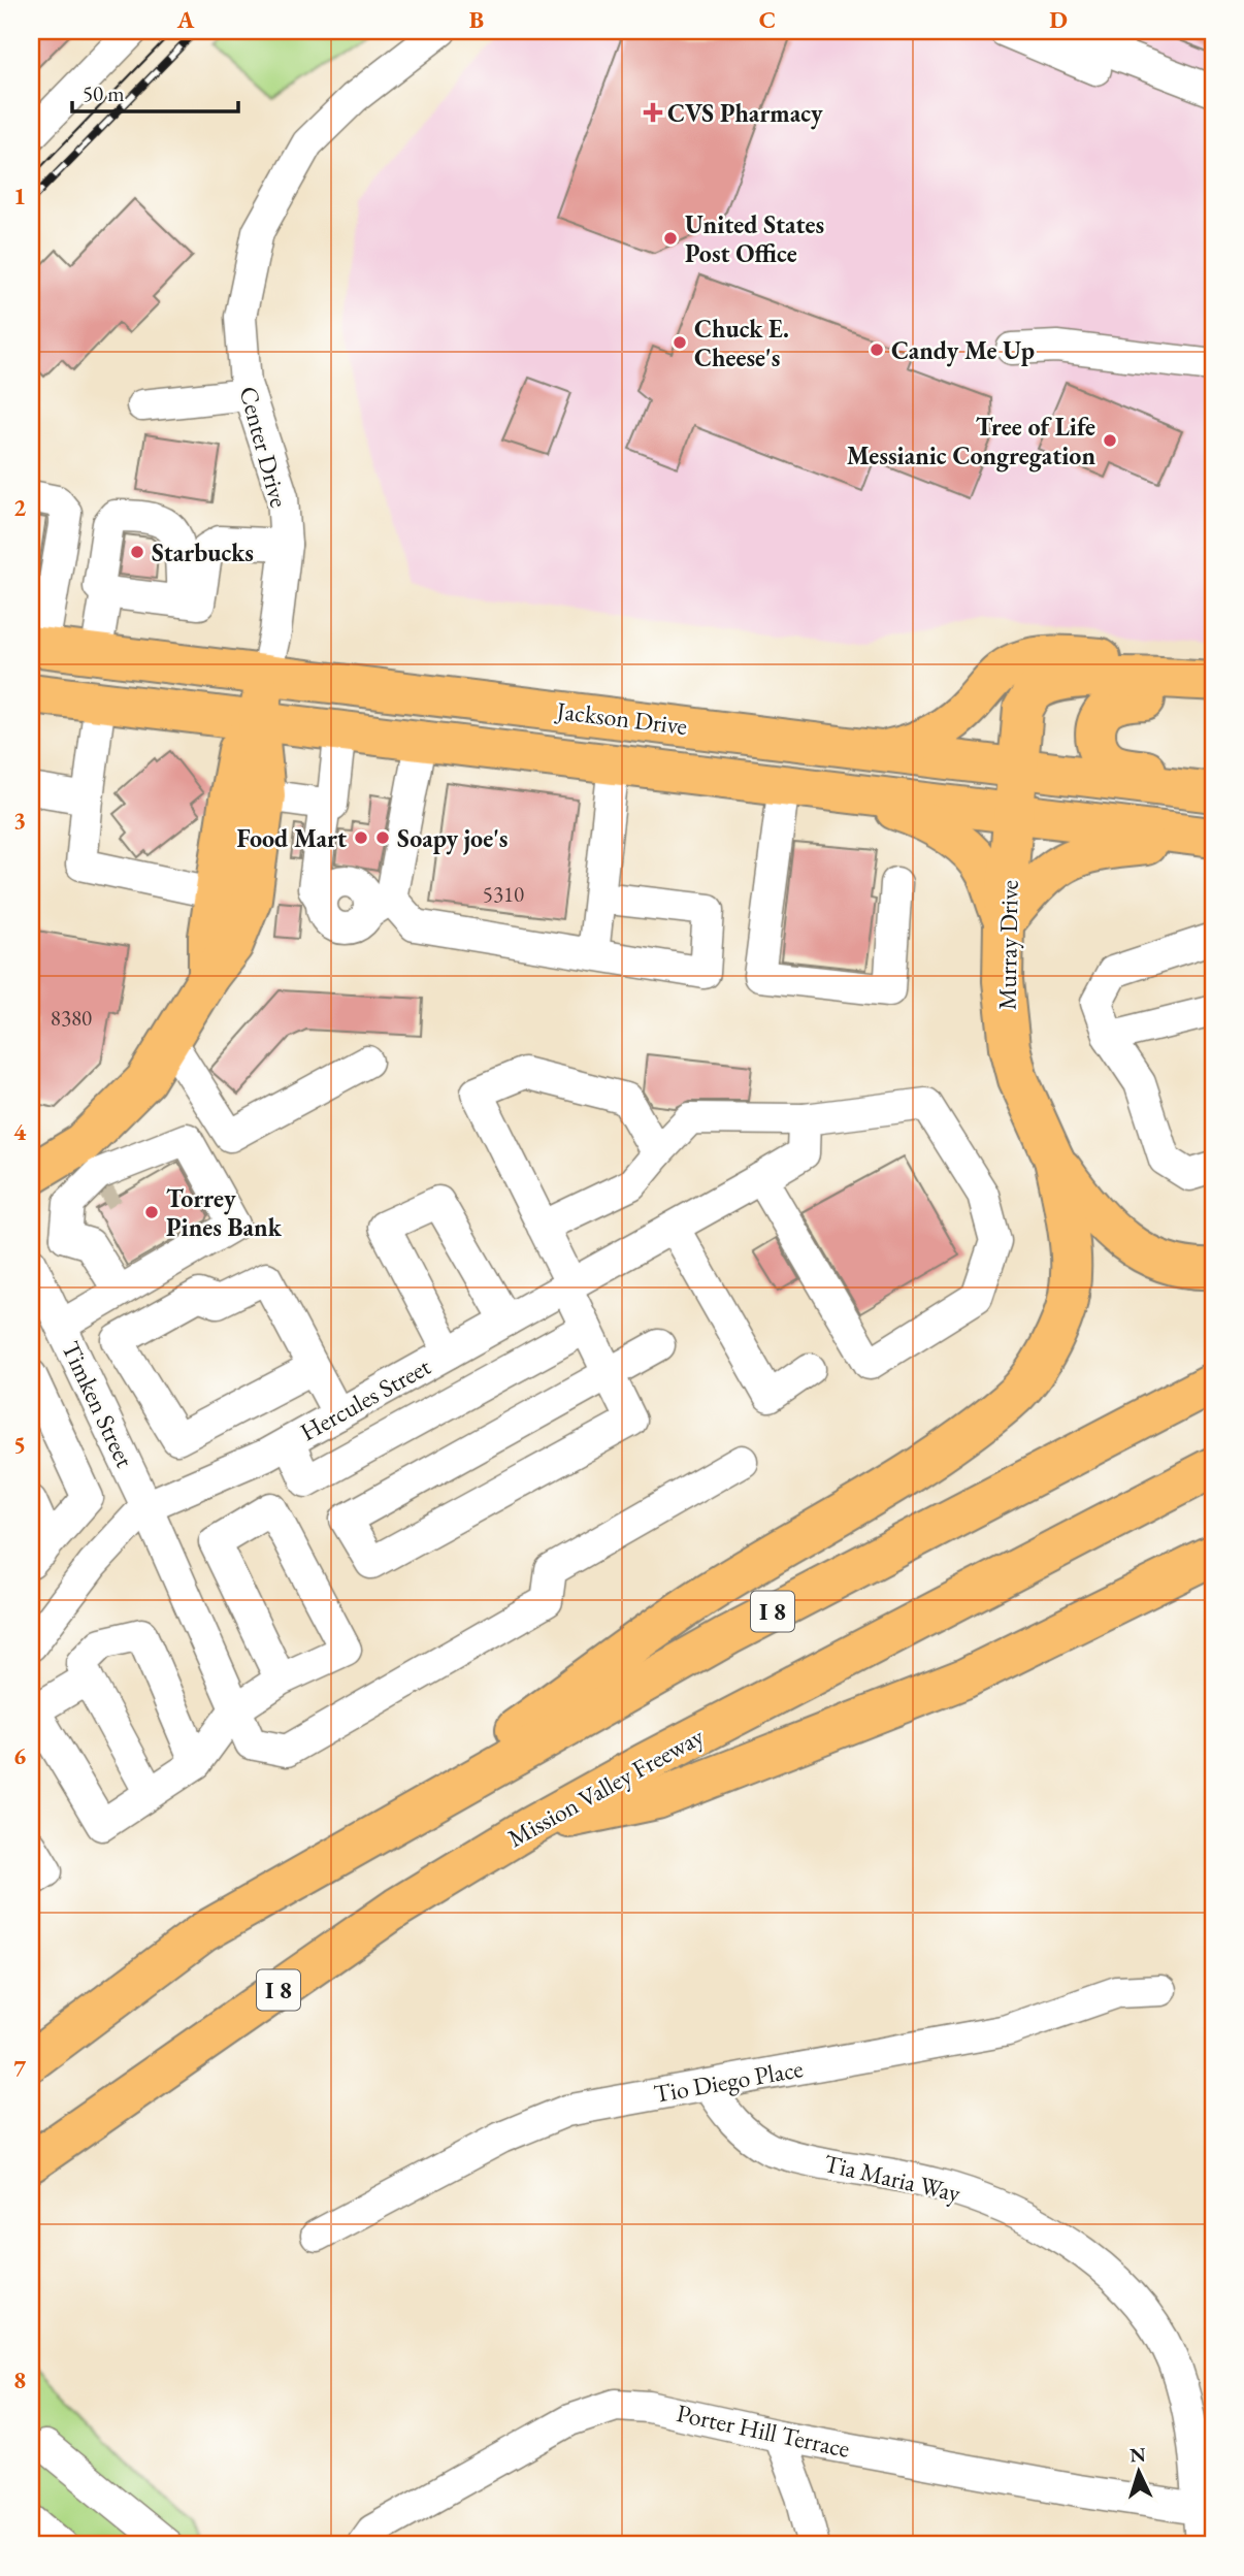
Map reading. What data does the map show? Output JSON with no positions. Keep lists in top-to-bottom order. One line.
{"streets":{"main road":["Center Drive","Jackson Drive","Murray Drive","I 8","Mission Valley Freeway"],"street":["Hercules Street","Timken Street","Tio Diego Place","Tia Maria Way","Porter Hill Terrace"]},"crossings":[["Center Drive","Jackson Drive"],["Jackson Drive","Murray Drive"],["Hercules Street","Timken Street"],["Tio Diego Place","Tia Maria Way"],["Tia Maria Way","Porter Hill Terrace"]],"places":{"health":["CVS Pharmacy"],"other":["United States Post Office","Chuck E. Cheese's","Candy Me Up","Tree of Life Messianic Congregation","Starbucks","Food Mart","Soapy joe's","Torrey Pines Bank"]},"house_numbers":["5310","8380"],"scale_bar":"50 m","north":"top","grid":{"columns":["A","B","C","D"],"rows":["1","2","3","4","5","6","7","8"]}}
